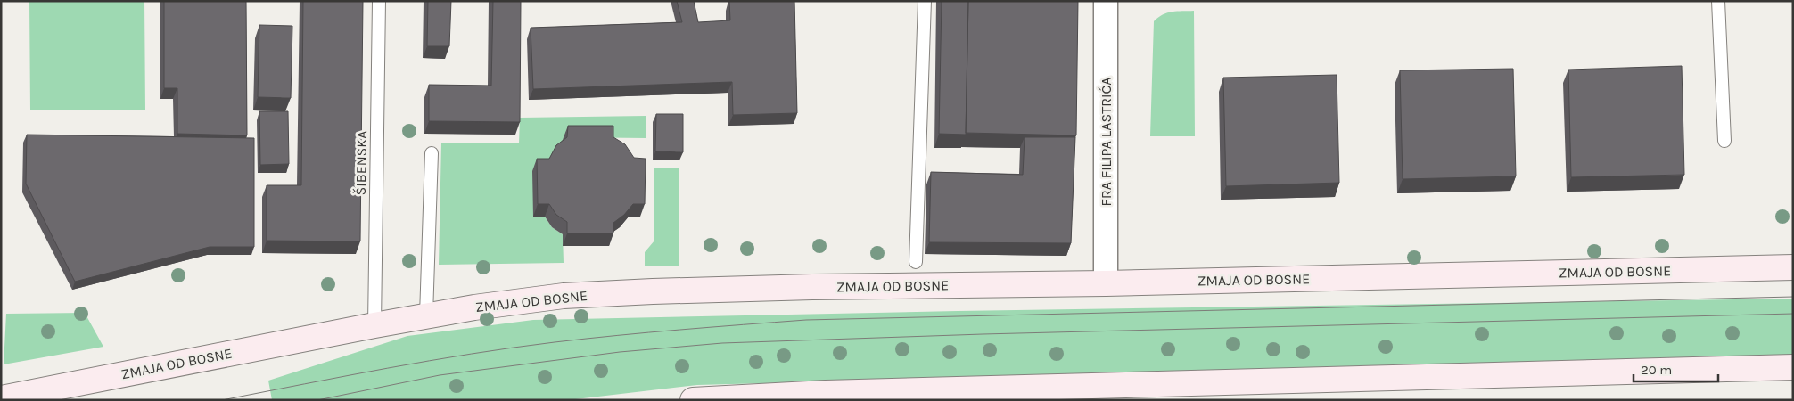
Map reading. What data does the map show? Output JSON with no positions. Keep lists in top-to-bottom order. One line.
{"streets":{"main road":["ZMAJA OD BOSNE"],"street":["FRA FILIPA LASTRIĆA"],"lane":["ŠIBENSKA"]},"crossings":[["FRA FILIPA LASTRIĆA","ZMAJA OD BOSNE"],["ŠIBENSKA","ZMAJA OD BOSNE"]],"scale_bar":"20 m"}
